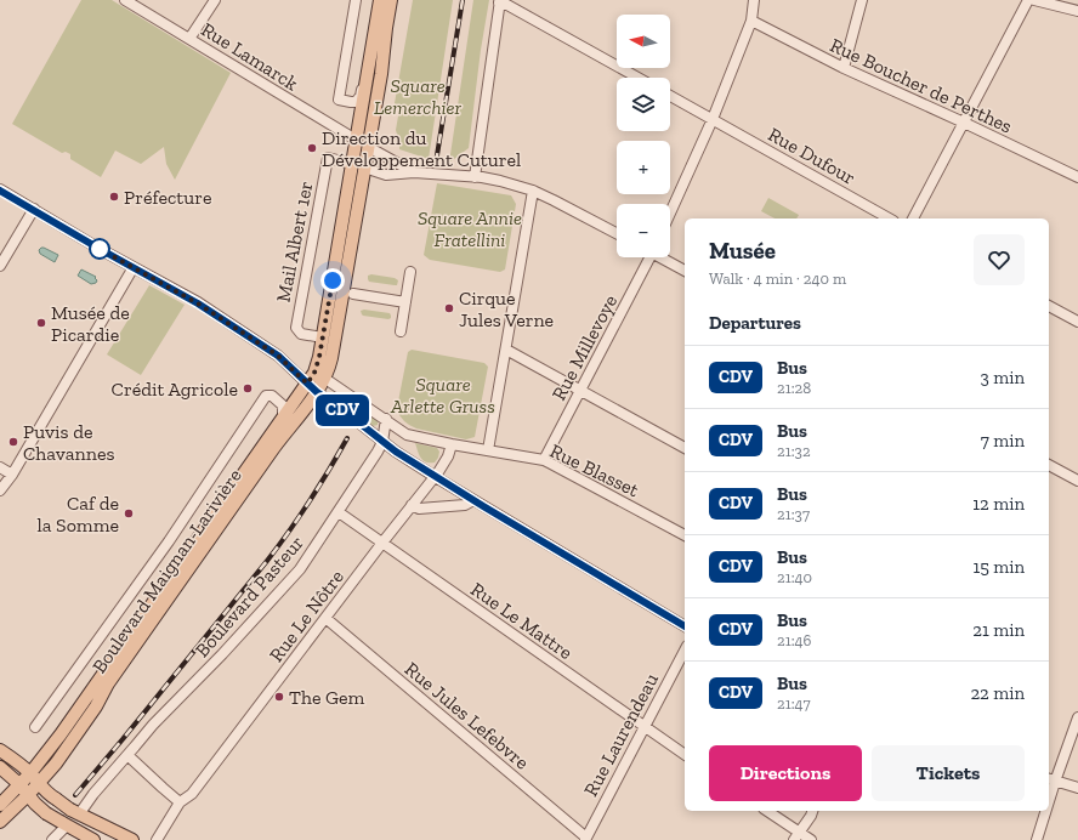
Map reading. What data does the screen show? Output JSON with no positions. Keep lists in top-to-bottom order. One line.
{"streets":{"main road":["Mail Albert 1er","Boulevard Maignan-Larivière"],"street":["Rue Lamarck","Rue Boucher de Perthes","Rue Dufour","Rue Millevoye","Rue Blasset","Boulevard Pasteur","Rue Le Nôtre","Rue Le Mattre","Rue Jules Lefebvre","Rue Laurendeau"]},"crossings":[["Rue Millevoye","Rue Blasset"],["Rue Blasset","Boulevard Maignan-Larivière"],["Rue Blasset","Boulevard Pasteur"],["Rue Blasset","Rue Le Nôtre"],["Boulevard Pasteur","Rue Le Mattre"],["Rue Le Nôtre","Rue Le Mattre"],["Rue Le Nôtre","Rue Jules Lefebvre"],["Rue Le Mattre","Rue Laurendeau"],["Rue Jules Lefebvre","Rue Laurendeau"]],"parks":["Square Lemerchier","Square Annie Fratellini","Square Arlette Gruss"],"places":["Direction du Développement Cuturel","Préfecture","Cirque Jules Verne","Musée de Picardie","Crédit Agricole","Puvis de Chavannes","Caf de la Somme","The Gem"],"lines":["bus line CDV"],"north":"left","page":{"on_map":"CDV","map_buttons":["+","−"],"heading":[["Musée","Walk · 4 min · 240 m"],"Departures"],"list":[{"mark":"CDV","name":"Bus","note":"21:28","value":"3 min"},{"mark":"CDV","name":"Bus","note":"21:32","value":"7 min"},{"mark":"CDV","name":"Bus","note":"21:37","value":"12 min"},{"mark":"CDV","name":"Bus","note":"21:40","value":"15 min"},{"mark":"CDV","name":"Bus","note":"21:46","value":"21 min"},{"mark":"CDV","name":"Bus","note":"21:47","value":"22 min"}],"buttons":["Directions","Tickets"]}}
